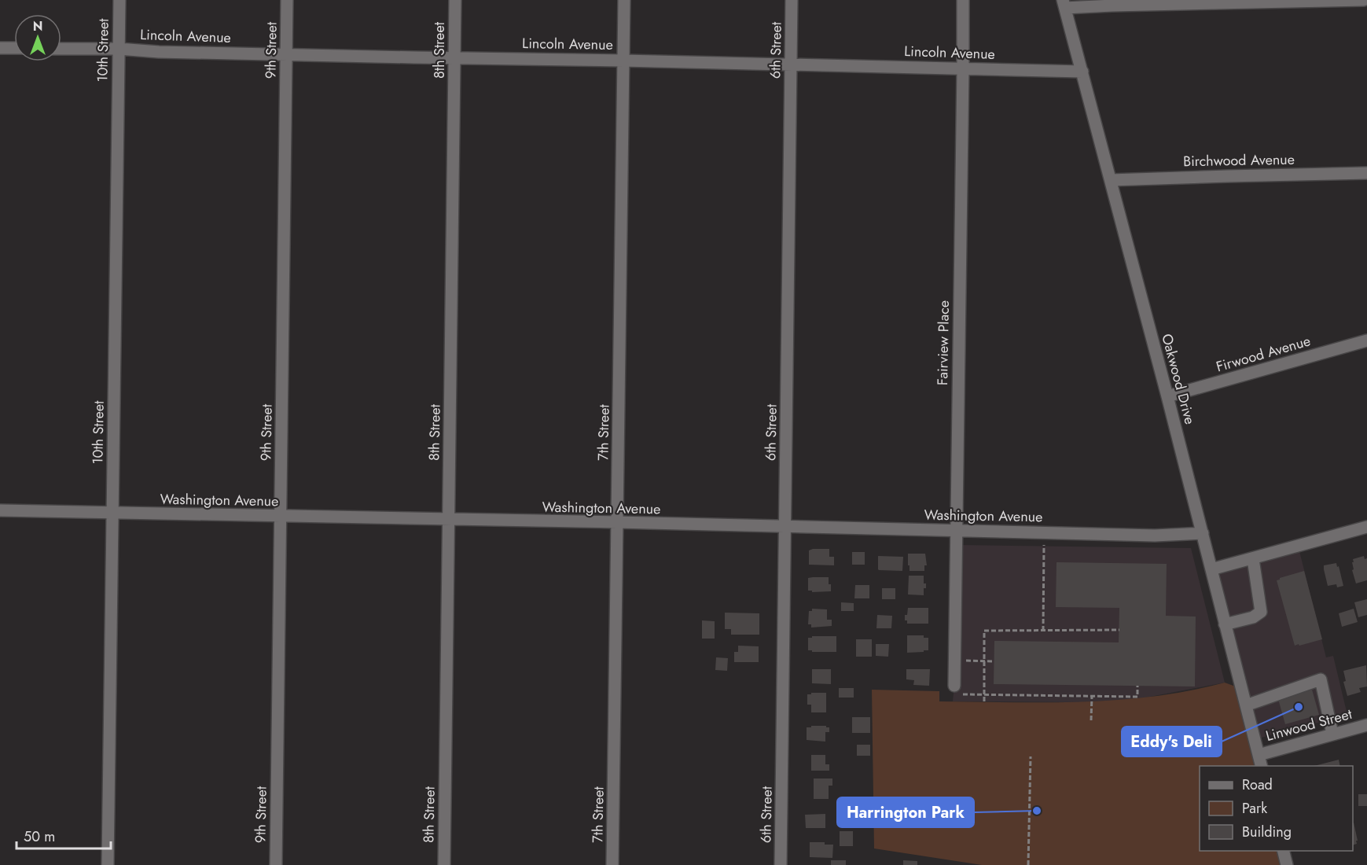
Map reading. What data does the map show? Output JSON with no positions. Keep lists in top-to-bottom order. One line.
{"streets":{"street":["Lincoln Avenue","10th Street","9th Street","8th Street","6th Street","Birchwood Avenue","Fairview Place","Firwood Avenue","Oakwood Drive","7th Street","Washington Avenue","Linwood Street"]},"crossings":[["Lincoln Avenue","10th Street"],["Lincoln Avenue","9th Street"],["Lincoln Avenue","8th Street"],["Lincoln Avenue","6th Street"],["Lincoln Avenue","Fairview Place"],["Lincoln Avenue","Oakwood Drive"],["Lincoln Avenue","7th Street"],["10th Street","Washington Avenue"],["9th Street","Washington Avenue"],["8th Street","Washington Avenue"],["6th Street","Washington Avenue"],["Birchwood Avenue","Oakwood Drive"],["Fairview Place","Washington Avenue"],["Firwood Avenue","Oakwood Drive"],["Oakwood Drive","Washington Avenue"],["Oakwood Drive","Linwood Street"],["7th Street","Washington Avenue"]],"places":["Eddy's Deli","Harrington Park"],"legend":["Road","Park","Building"],"scale_bar":"50 m","north":"top"}
